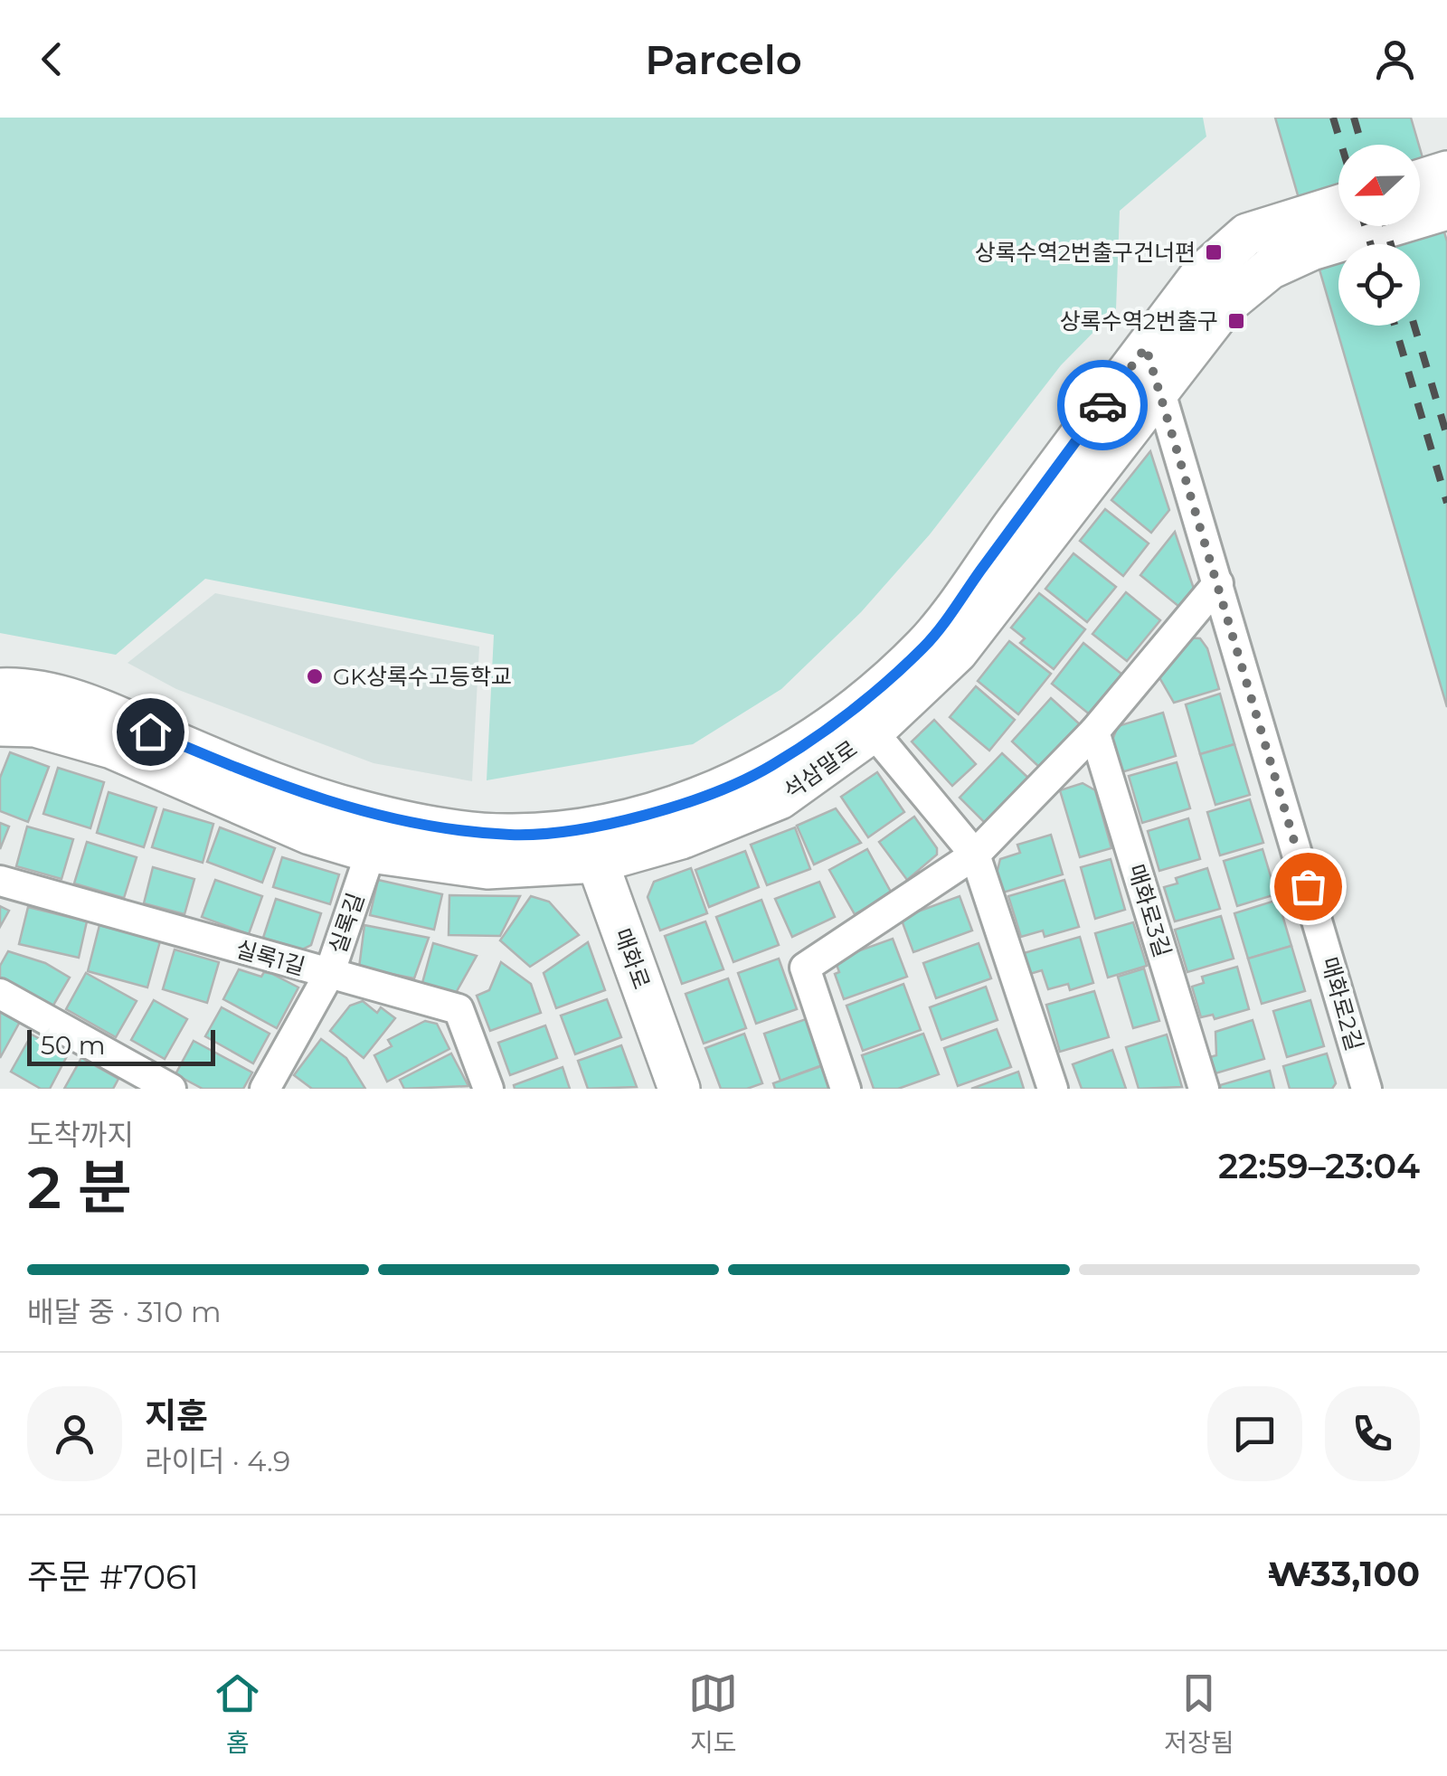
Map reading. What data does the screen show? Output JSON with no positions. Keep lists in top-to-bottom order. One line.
{"streets":{"street":["석삼말로","매화로3길","실록길","실록1길","매화로","매화로2길"]},"crossings":[["석삼말로","실록길"],["석삼말로","매화로"],["석삼말로","매화로2길"],["실록길","실록1길"]],"places":{"transit":["상록수역2번출구건너편","상록수역2번출구"],"other":["GK상록수고등학교"]},"scale_bar":"50 m","north":"left","page":{"header":"Parcelo","scale":"50 m","heading":["2 분","도착까지","22:59–23:04"],"panel":["지훈","라이더 · 4.9","주문 #7061","₩33,100"],"bar":"배달 중 · 310 m","tabs":["홈","지도","저장됨"]}}
